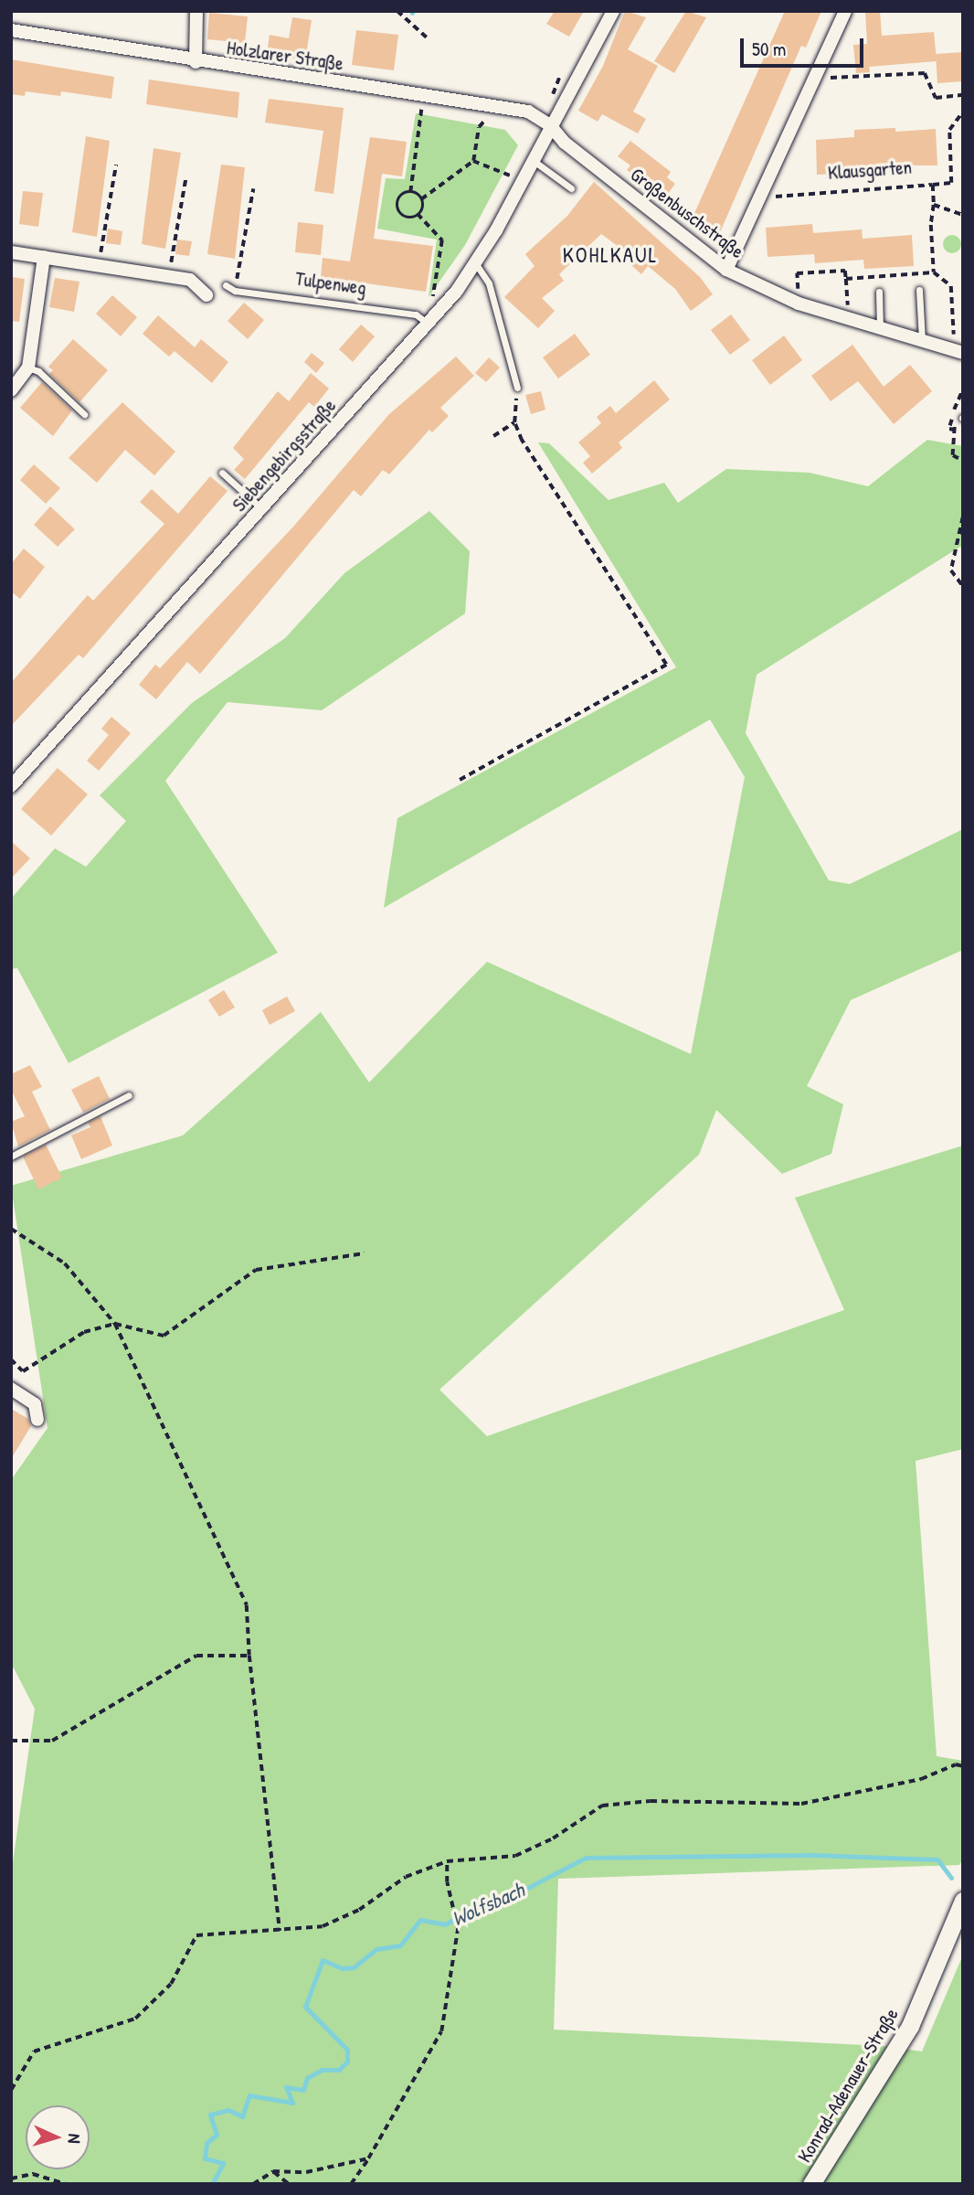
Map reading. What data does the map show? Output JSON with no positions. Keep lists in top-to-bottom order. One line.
{"streets":{"street":["Holzlarer Straße","Großenbuschstraße","Siebengebirgsstraße","Konrad-Adenauer-Straße"],"lane":["Tulpenweg"],"path":["Klausgarten"]},"crossings":[["Holzlarer Straße","Großenbuschstraße"],["Holzlarer Straße","Siebengebirgsstraße"],["Großenbuschstraße","Siebengebirgsstraße"],["Tulpenweg","Siebengebirgsstraße"]],"districts":["KOHLKAUL"],"water":["Wolfsbach"],"scale_bar":"50 m","north":"right"}
